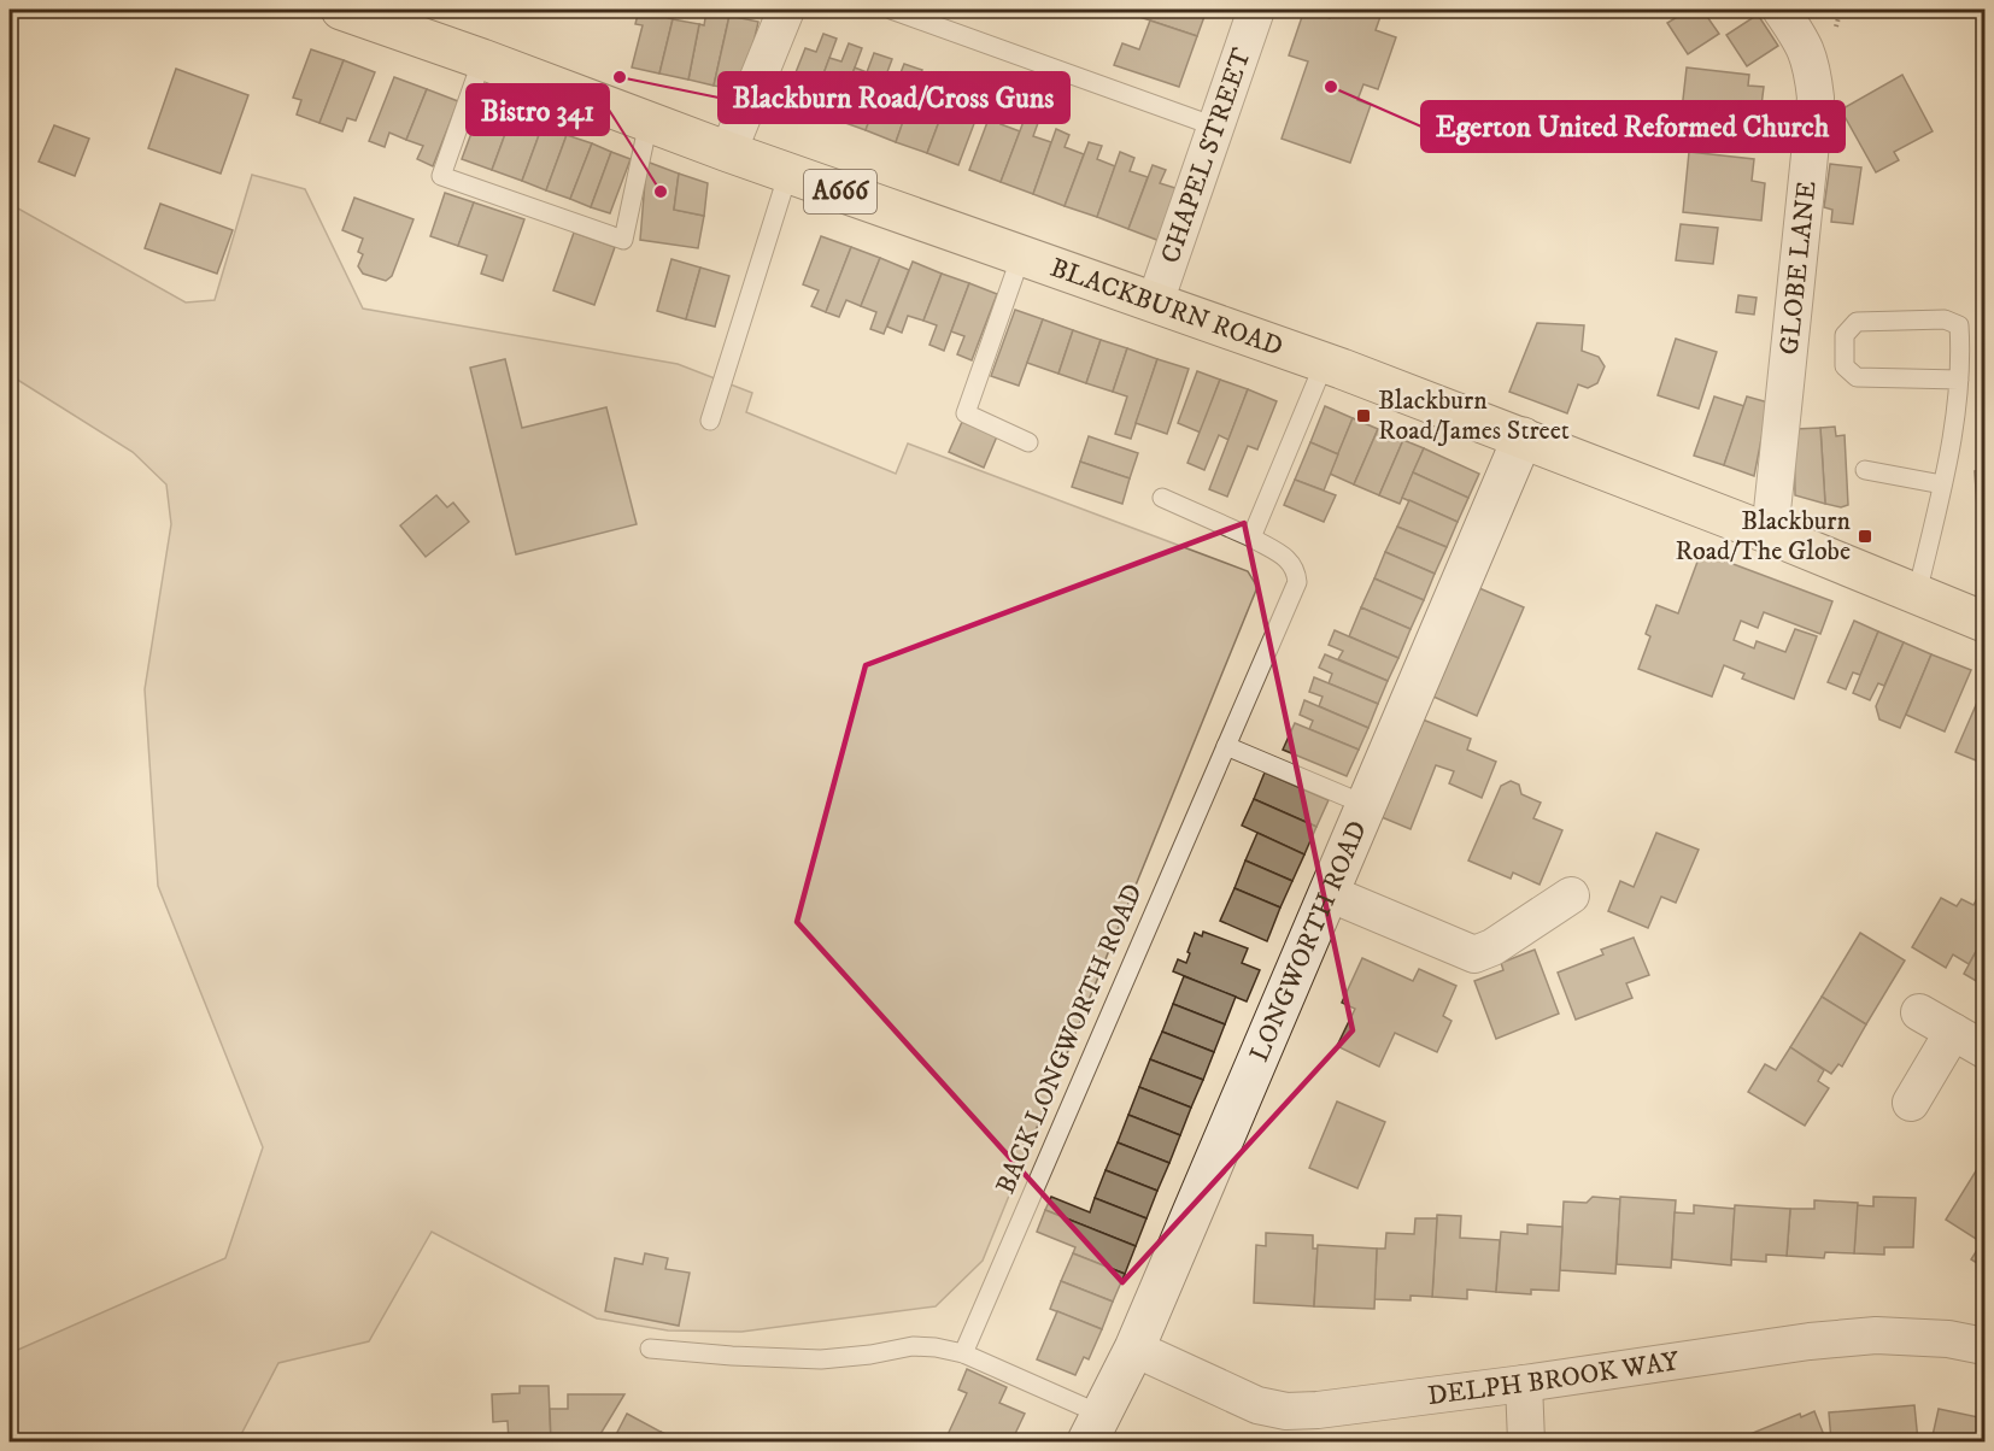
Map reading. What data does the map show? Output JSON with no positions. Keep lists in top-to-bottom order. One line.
{"streets":{"highway":["A666","BLACKBURN ROAD"],"street":["CHAPEL STREET","GLOBE LANE","LONGWORTH ROAD","DELPH BROOK WAY"],"lane":["BACK LONGWORTH ROAD"]},"crossings":[["CHAPEL STREET","BLACKBURN ROAD"],["GLOBE LANE","BLACKBURN ROAD"],["BLACKBURN ROAD","LONGWORTH ROAD"],["LONGWORTH ROAD","DELPH BROOK WAY"]],"places":{"other":["Blackburn Road/Cross Guns","Egerton United Reformed Church","Bistro 341"],"transit":["Blackburn Road/James Street","Blackburn Road/The Globe"]}}
